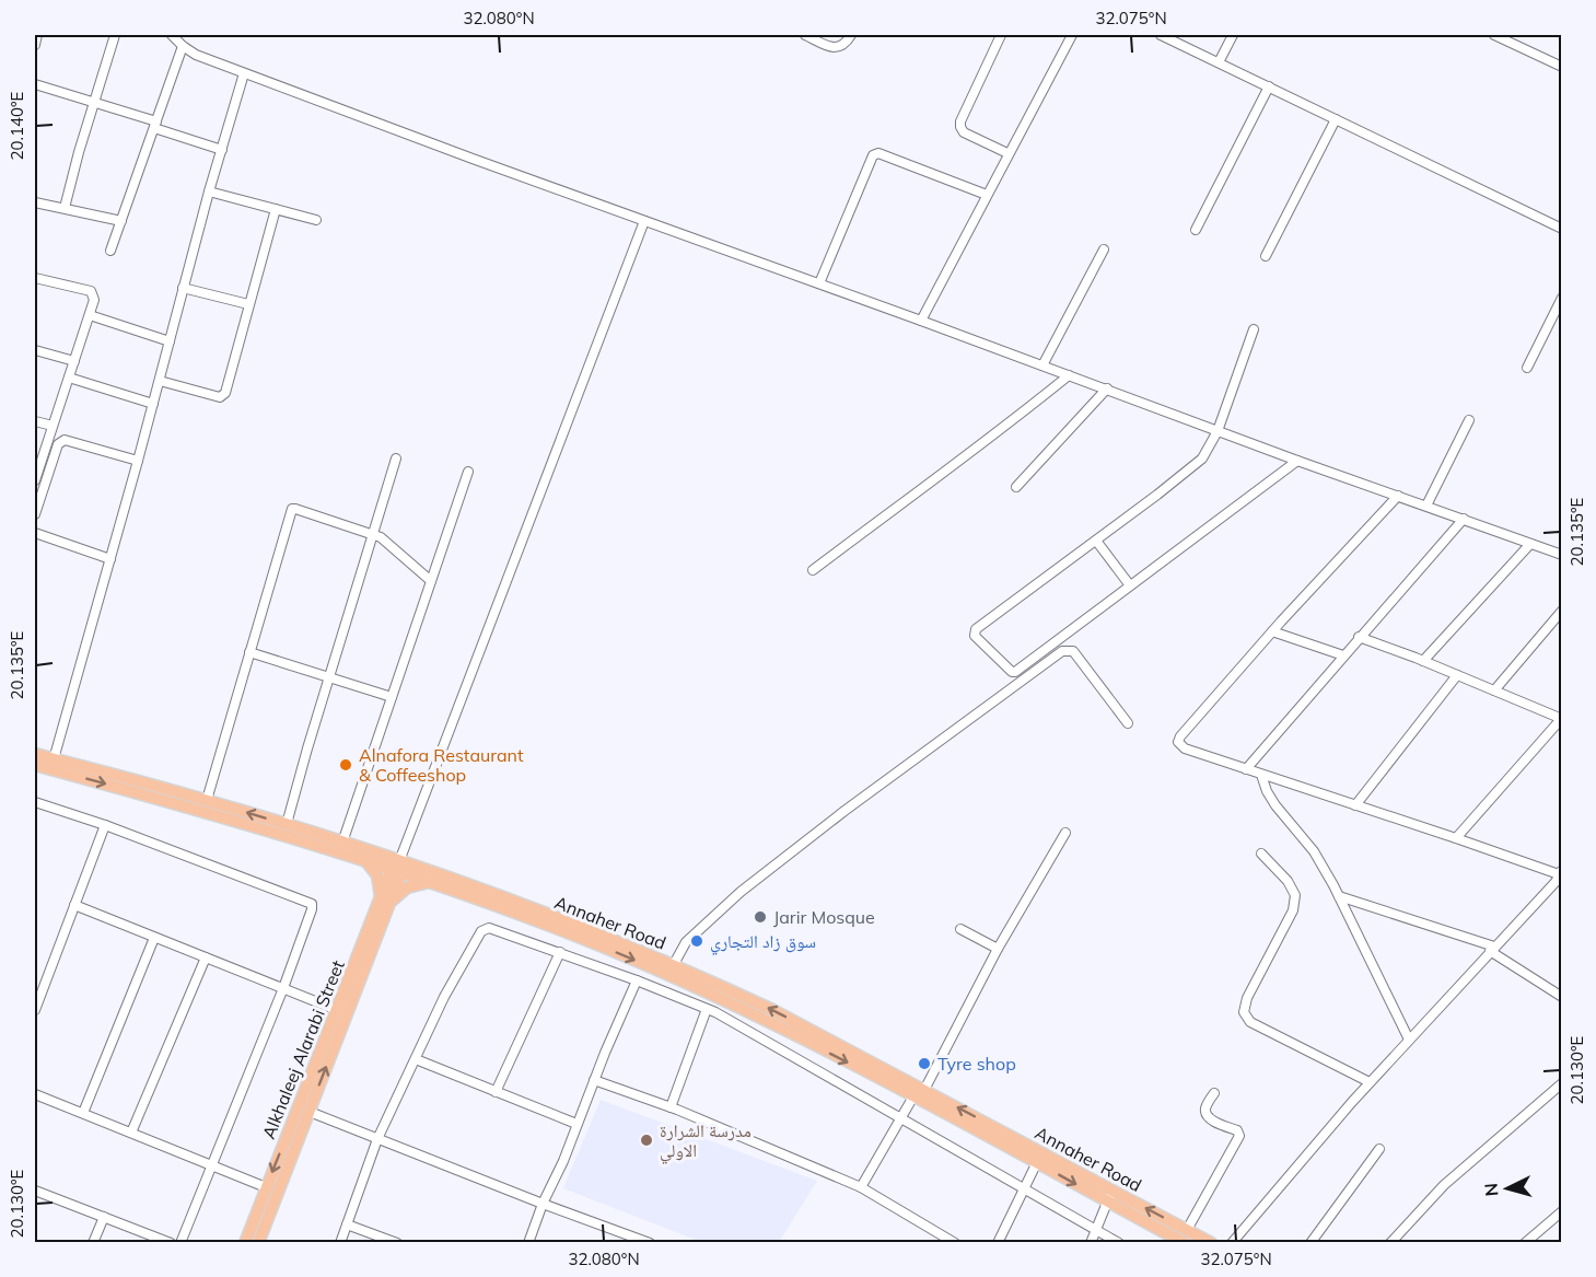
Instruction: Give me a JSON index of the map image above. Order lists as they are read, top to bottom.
{
  "streets": {
    "main road": ["Annaher Road", "Alkhaleej Alarabi Street"]
  },
  "crossings": [
    ["Annaher Road", "Alkhaleej Alarabi Street"]
  ],
  "places": [
    "Alnafora Restaurant & Coffeeshop",
    "Jarir Mosque",
    "سوق زاد التجاري",
    "Tyre shop",
    "مدرسة الشرارة الاولي"
  ],
  "north": "left",
  "coordinates": [
    "32.080°N",
    "32.075°N",
    "20.140°E",
    "20.135°E",
    "20.130°E"
  ]
}
